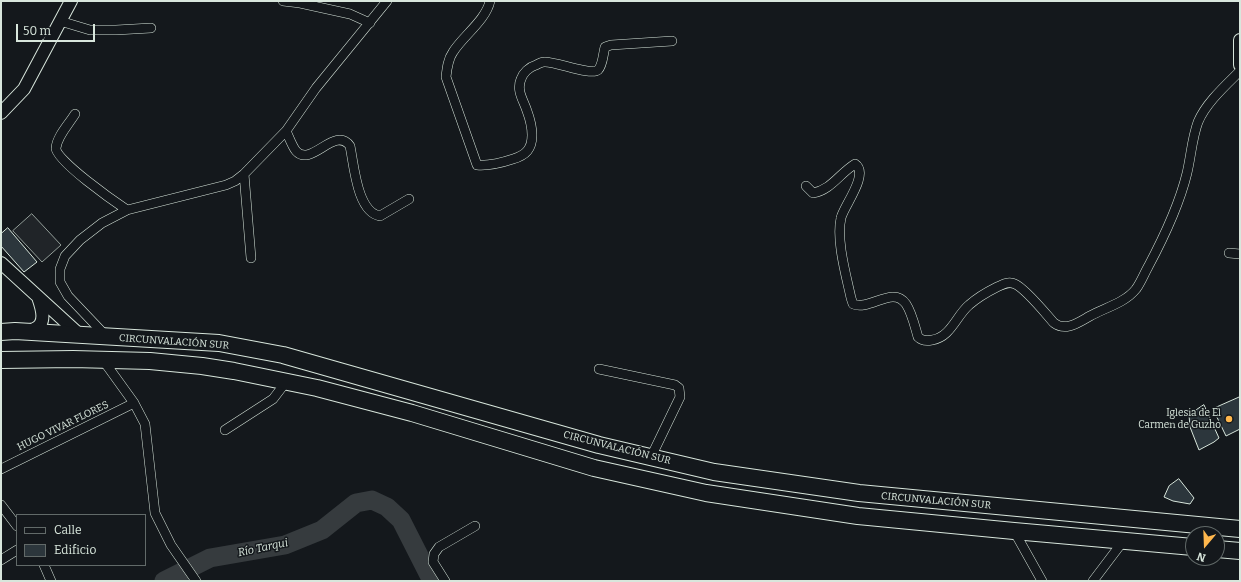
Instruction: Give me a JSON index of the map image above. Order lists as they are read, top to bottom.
{
  "streets": {
    "highway": ["CIRCUNVALACIÓN SUR"],
    "street": ["HUGO VIVAR FLORES"]
  },
  "water": ["Río Tarqui"],
  "places": ["Iglesia de El Carmen de Guzho"],
  "legend": ["Calle", "Edificio"],
  "scale_bar": "50 m",
  "north": "bottom"
}
